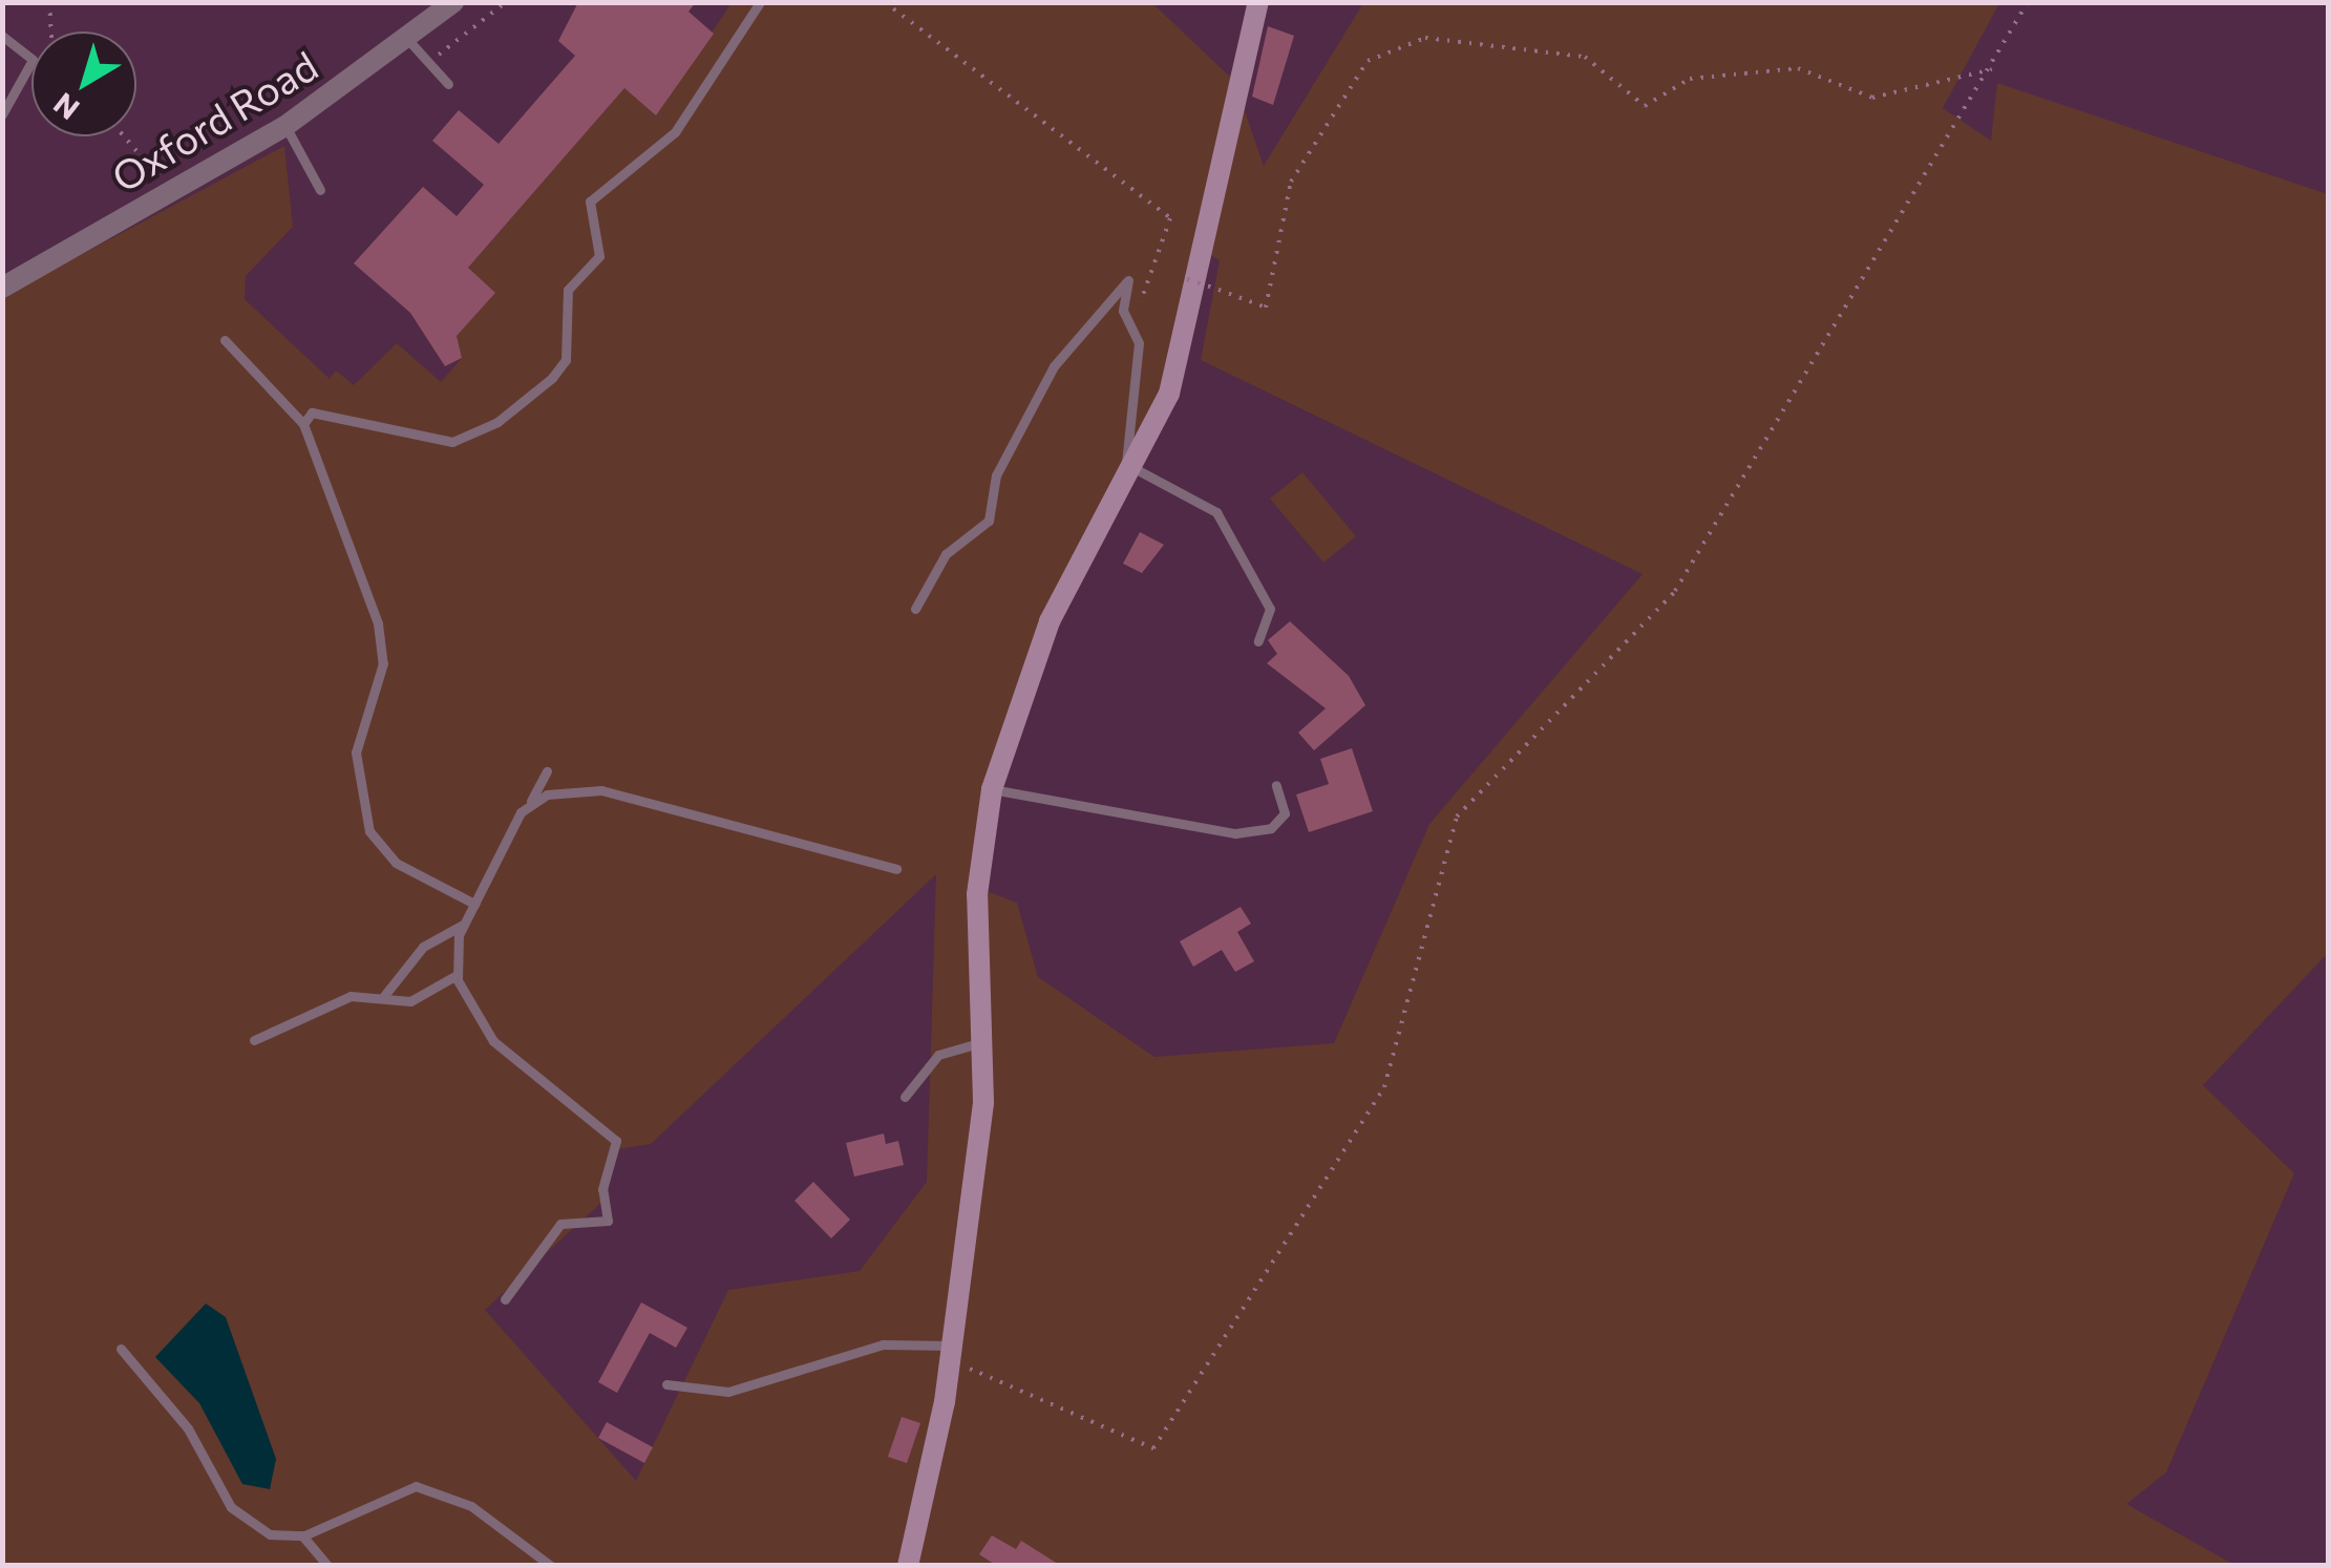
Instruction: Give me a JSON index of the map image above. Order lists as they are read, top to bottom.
{
  "streets": {
    "street": ["Oxford Road"]
  },
  "north": "bottom left"
}
